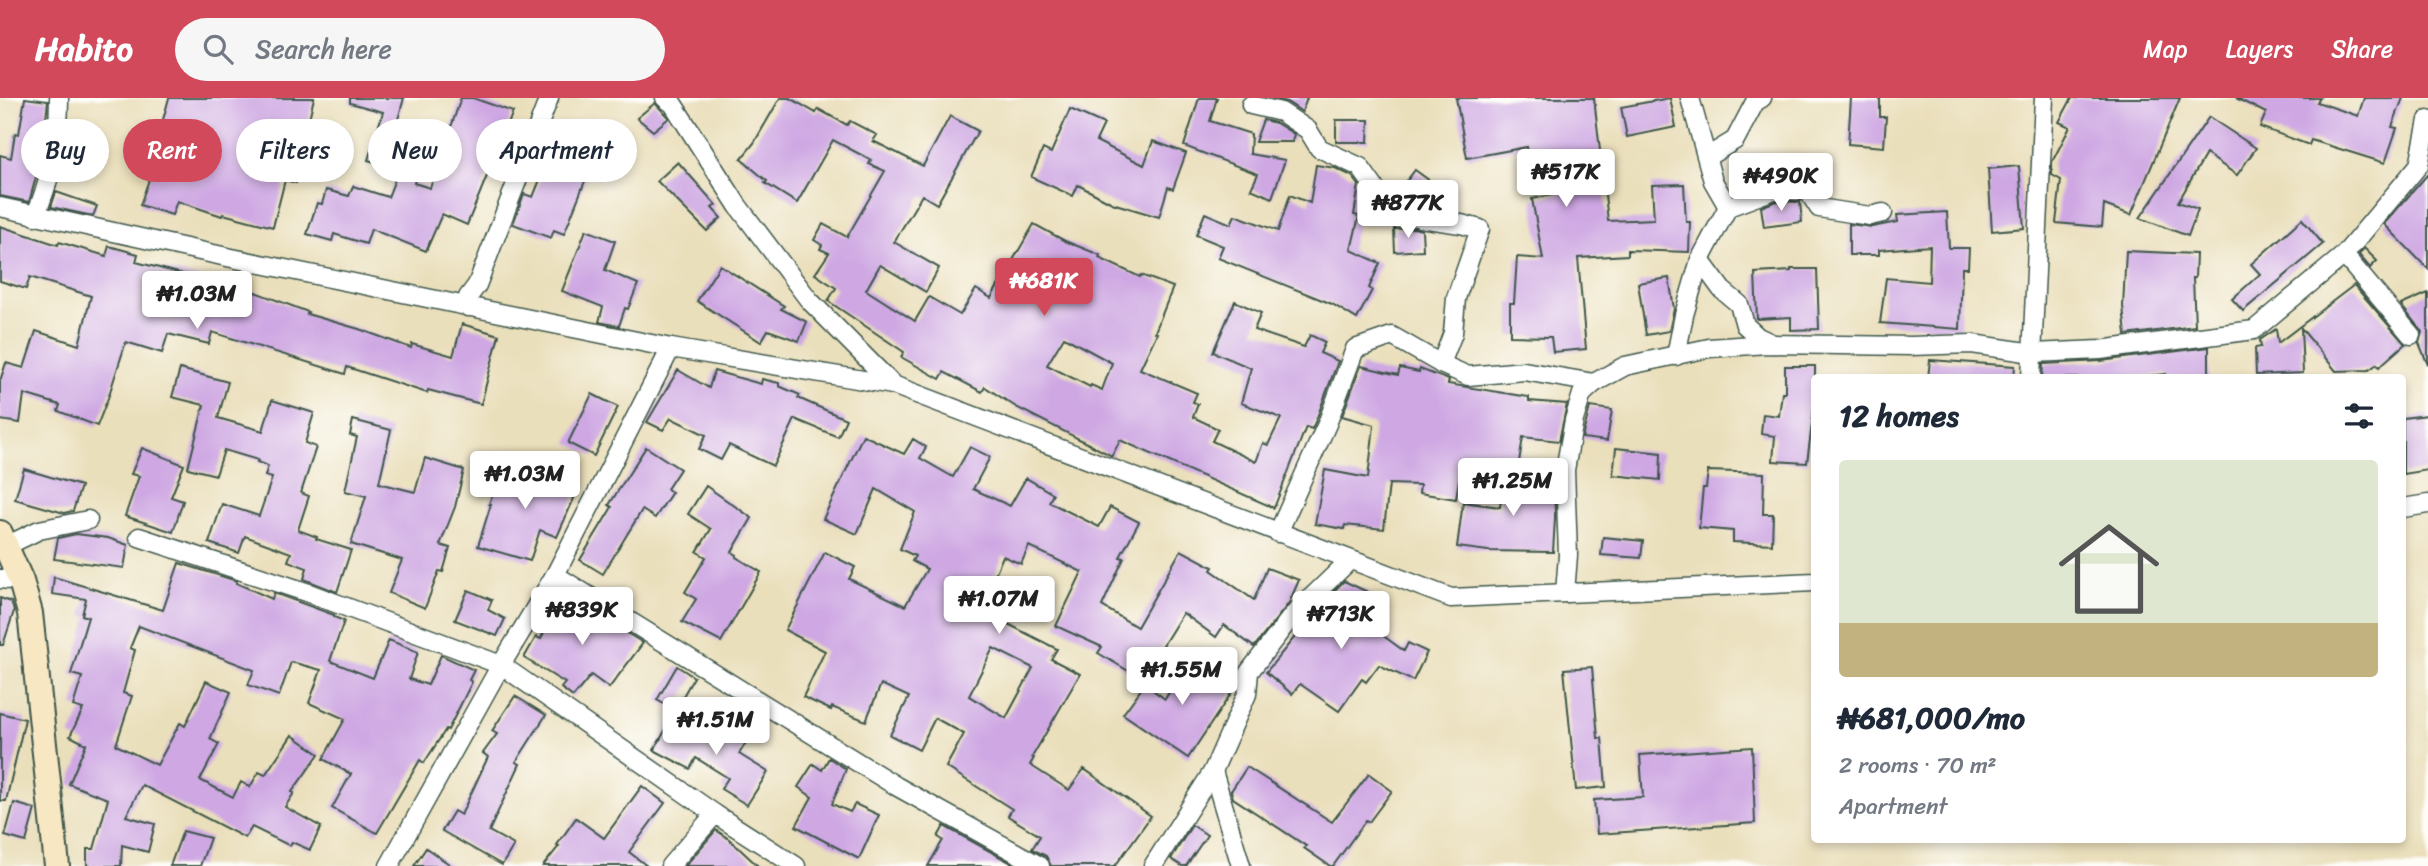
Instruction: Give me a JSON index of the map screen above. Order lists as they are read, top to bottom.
{
  "page": {
    "header": "Habito",
    "search": "Search here",
    "nav": ["Map", "Layers", "Share"],
    "chip": [
      "Buy",
      "Rent",
      "Filters",
      "New",
      "Apartment"
    ],
    "price": [
      "₦517K",
      "₦490K",
      "₦877K",
      "₦681K",
      "₦1.03M",
      "₦1.03M",
      "₦1.25M",
      "₦1.07M",
      "₦839K",
      "₦713K",
      "₦1.55M",
      "₦1.51M"
    ],
    "heading": "12 homes",
    "list": [
      {
        "name": "₦681,000/mo",
        "note": "2 rooms · 70 m² · Apartment"
      }
    ]
  }
}
